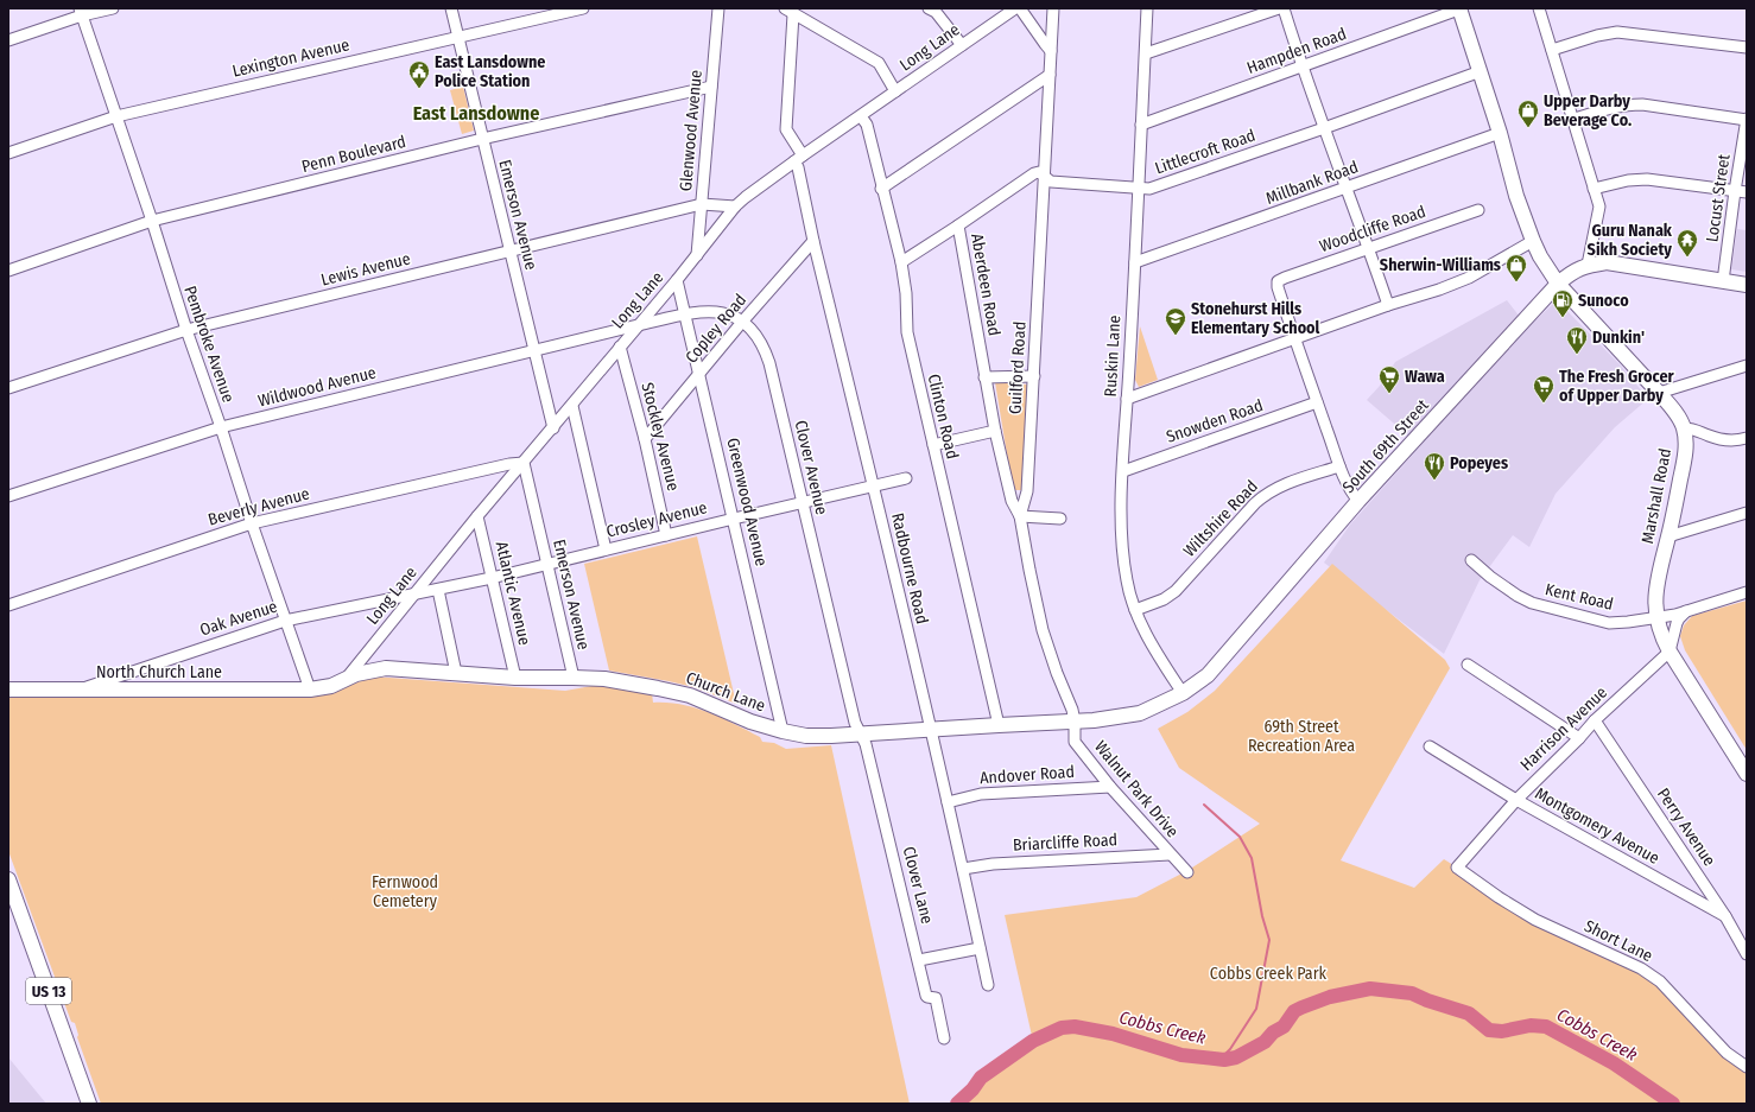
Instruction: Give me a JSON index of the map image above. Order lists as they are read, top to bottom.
{
  "streets": {
    "main road": [
      "South 69th Street",
      "Marshall Road",
      "North Church Lane",
      "Church Lane",
      "US 13"
    ],
    "street": [
      "Long Lane",
      "Hampden Road",
      "Lexington Avenue",
      "Glenwood Avenue",
      "Littlecroft Road",
      "Penn Boulevard",
      "Millbank Road",
      "Locust Street",
      "Emerson Avenue",
      "Woodcliffe Road",
      "Lewis Avenue",
      "Aberdeen Road",
      "Copley Road",
      "Pembroke Avenue",
      "Ruskin Lane",
      "Guilford Road",
      "Wildwood Avenue",
      "Clinton Road",
      "Snowden Road",
      "Stockley Avenue",
      "Clover Avenue",
      "Greenwood Avenue",
      "Beverly Avenue",
      "Wiltshire Road",
      "Crosley Avenue",
      "Radbourne Road",
      "Atlantic Avenue",
      "Kent Road",
      "Oak Avenue",
      "Harrison Avenue",
      "Andover Road",
      "Walnut Park Drive",
      "Montgomery Avenue",
      "Perry Avenue",
      "Briarcliffe Road",
      "Clover Lane",
      "Short Lane"
    ]
  },
  "crossings": [
    ["Long Lane", "Glenwood Avenue"],
    ["Long Lane", "Emerson Avenue"],
    ["Long Lane", "Lewis Avenue"],
    ["Long Lane", "Wildwood Avenue"],
    ["Long Lane", "Clinton Road"],
    ["Long Lane", "Stockley Avenue"],
    ["Long Lane", "Greenwood Avenue"],
    ["Long Lane", "Beverly Avenue"],
    ["Long Lane", "Crosley Avenue"],
    ["Long Lane", "Radbourne Road"],
    ["Long Lane", "Atlantic Avenue"],
    ["Long Lane", "Oak Avenue"],
    ["Long Lane", "Church Lane"],
    ["Hampden Road", "Ruskin Lane"],
    ["Hampden Road", "Marshall Road"],
    ["Lexington Avenue", "Emerson Avenue"],
    ["Lexington Avenue", "Pembroke Avenue"],
    ["Glenwood Avenue", "Penn Boulevard"],
    ["Glenwood Avenue", "Lewis Avenue"],
    ["Littlecroft Road", "Ruskin Lane"],
    ["Littlecroft Road", "Guilford Road"],
    ["Littlecroft Road", "Marshall Road"],
    ["Penn Boulevard", "Emerson Avenue"],
    ["Penn Boulevard", "Pembroke Avenue"],
    ["Millbank Road", "Ruskin Lane"],
    ["Millbank Road", "Marshall Road"],
    ["Locust Street", "South 69th Street"],
    ["Emerson Avenue", "Lewis Avenue"],
    ["Emerson Avenue", "Wildwood Avenue"],
    ["Emerson Avenue", "Beverly Avenue"],
    ["Emerson Avenue", "Crosley Avenue"],
    ["Emerson Avenue", "Church Lane"],
    ["Lewis Avenue", "Pembroke Avenue"],
    ["Aberdeen Road", "Guilford Road"],
    ["Copley Road", "Stockley Avenue"],
    ["Copley Road", "Clover Avenue"],
    ["Copley Road", "Greenwood Avenue"],
    ["Copley Road", "Radbourne Road"],
    ["Pembroke Avenue", "Wildwood Avenue"],
    ["Pembroke Avenue", "Beverly Avenue"],
    ["Pembroke Avenue", "Oak Avenue"],
    ["Pembroke Avenue", "North Church Lane"],
    ["Pembroke Avenue", "Church Lane"],
    ["Ruskin Lane", "Snowden Road"],
    ["Ruskin Lane", "South 69th Street"],
    ["Ruskin Lane", "Wiltshire Road"],
    ["Guilford Road", "South 69th Street"],
    ["Guilford Road", "Church Lane"],
    ["Guilford Road", "Walnut Park Drive"],
    ["Clinton Road", "Church Lane"],
    ["Stockley Avenue", "Crosley Avenue"],
    ["South 69th Street", "Marshall Road"],
    ["South 69th Street", "Church Lane"],
    ["South 69th Street", "Walnut Park Drive"],
    ["Clover Avenue", "Crosley Avenue"],
    ["Clover Avenue", "Church Lane"],
    ["Clover Avenue", "Clover Lane"],
    ["Marshall Road", "Kent Road"],
    ["Marshall Road", "Harrison Avenue"],
    ["Greenwood Avenue", "Crosley Avenue"],
    ["Greenwood Avenue", "Church Lane"],
    ["Crosley Avenue", "Radbourne Road"],
    ["Crosley Avenue", "Atlantic Avenue"],
    ["Crosley Avenue", "Oak Avenue"],
    ["Radbourne Road", "Church Lane"],
    ["Radbourne Road", "Andover Road"],
    ["Radbourne Road", "Briarcliffe Road"],
    ["Atlantic Avenue", "Church Lane"],
    ["Oak Avenue", "North Church Lane"],
    ["North Church Lane", "Church Lane"],
    ["Church Lane", "Walnut Park Drive"],
    ["Church Lane", "Clover Lane"],
    ["Harrison Avenue", "Montgomery Avenue"],
    ["Harrison Avenue", "Perry Avenue"],
    ["Harrison Avenue", "Short Lane"],
    ["Andover Road", "Walnut Park Drive"],
    ["Walnut Park Drive", "Briarcliffe Road"],
    ["Montgomery Avenue", "Perry Avenue"]
  ],
  "districts": ["East Lansdowne"],
  "water": ["Cobbs Creek"],
  "parks": ["69th Street Recreation Area", "Fernwood Cemetery", "Cobbs Creek Park"],
  "places": {
    "public building": ["East Lansdowne Police Station"],
    "shop": ["Upper Darby Beverage Co.", "Sherwin-Williams"],
    "temple": ["Guru Nanak Sikh Society"],
    "fuel station": ["Sunoco"],
    "school or university": ["Stonehurst Hills Elementary School"],
    "restaurant": ["Dunkin'", "Popeyes"],
    "supermarket": ["Wawa", "The Fresh Grocer of Upper Darby"]
  }
}
